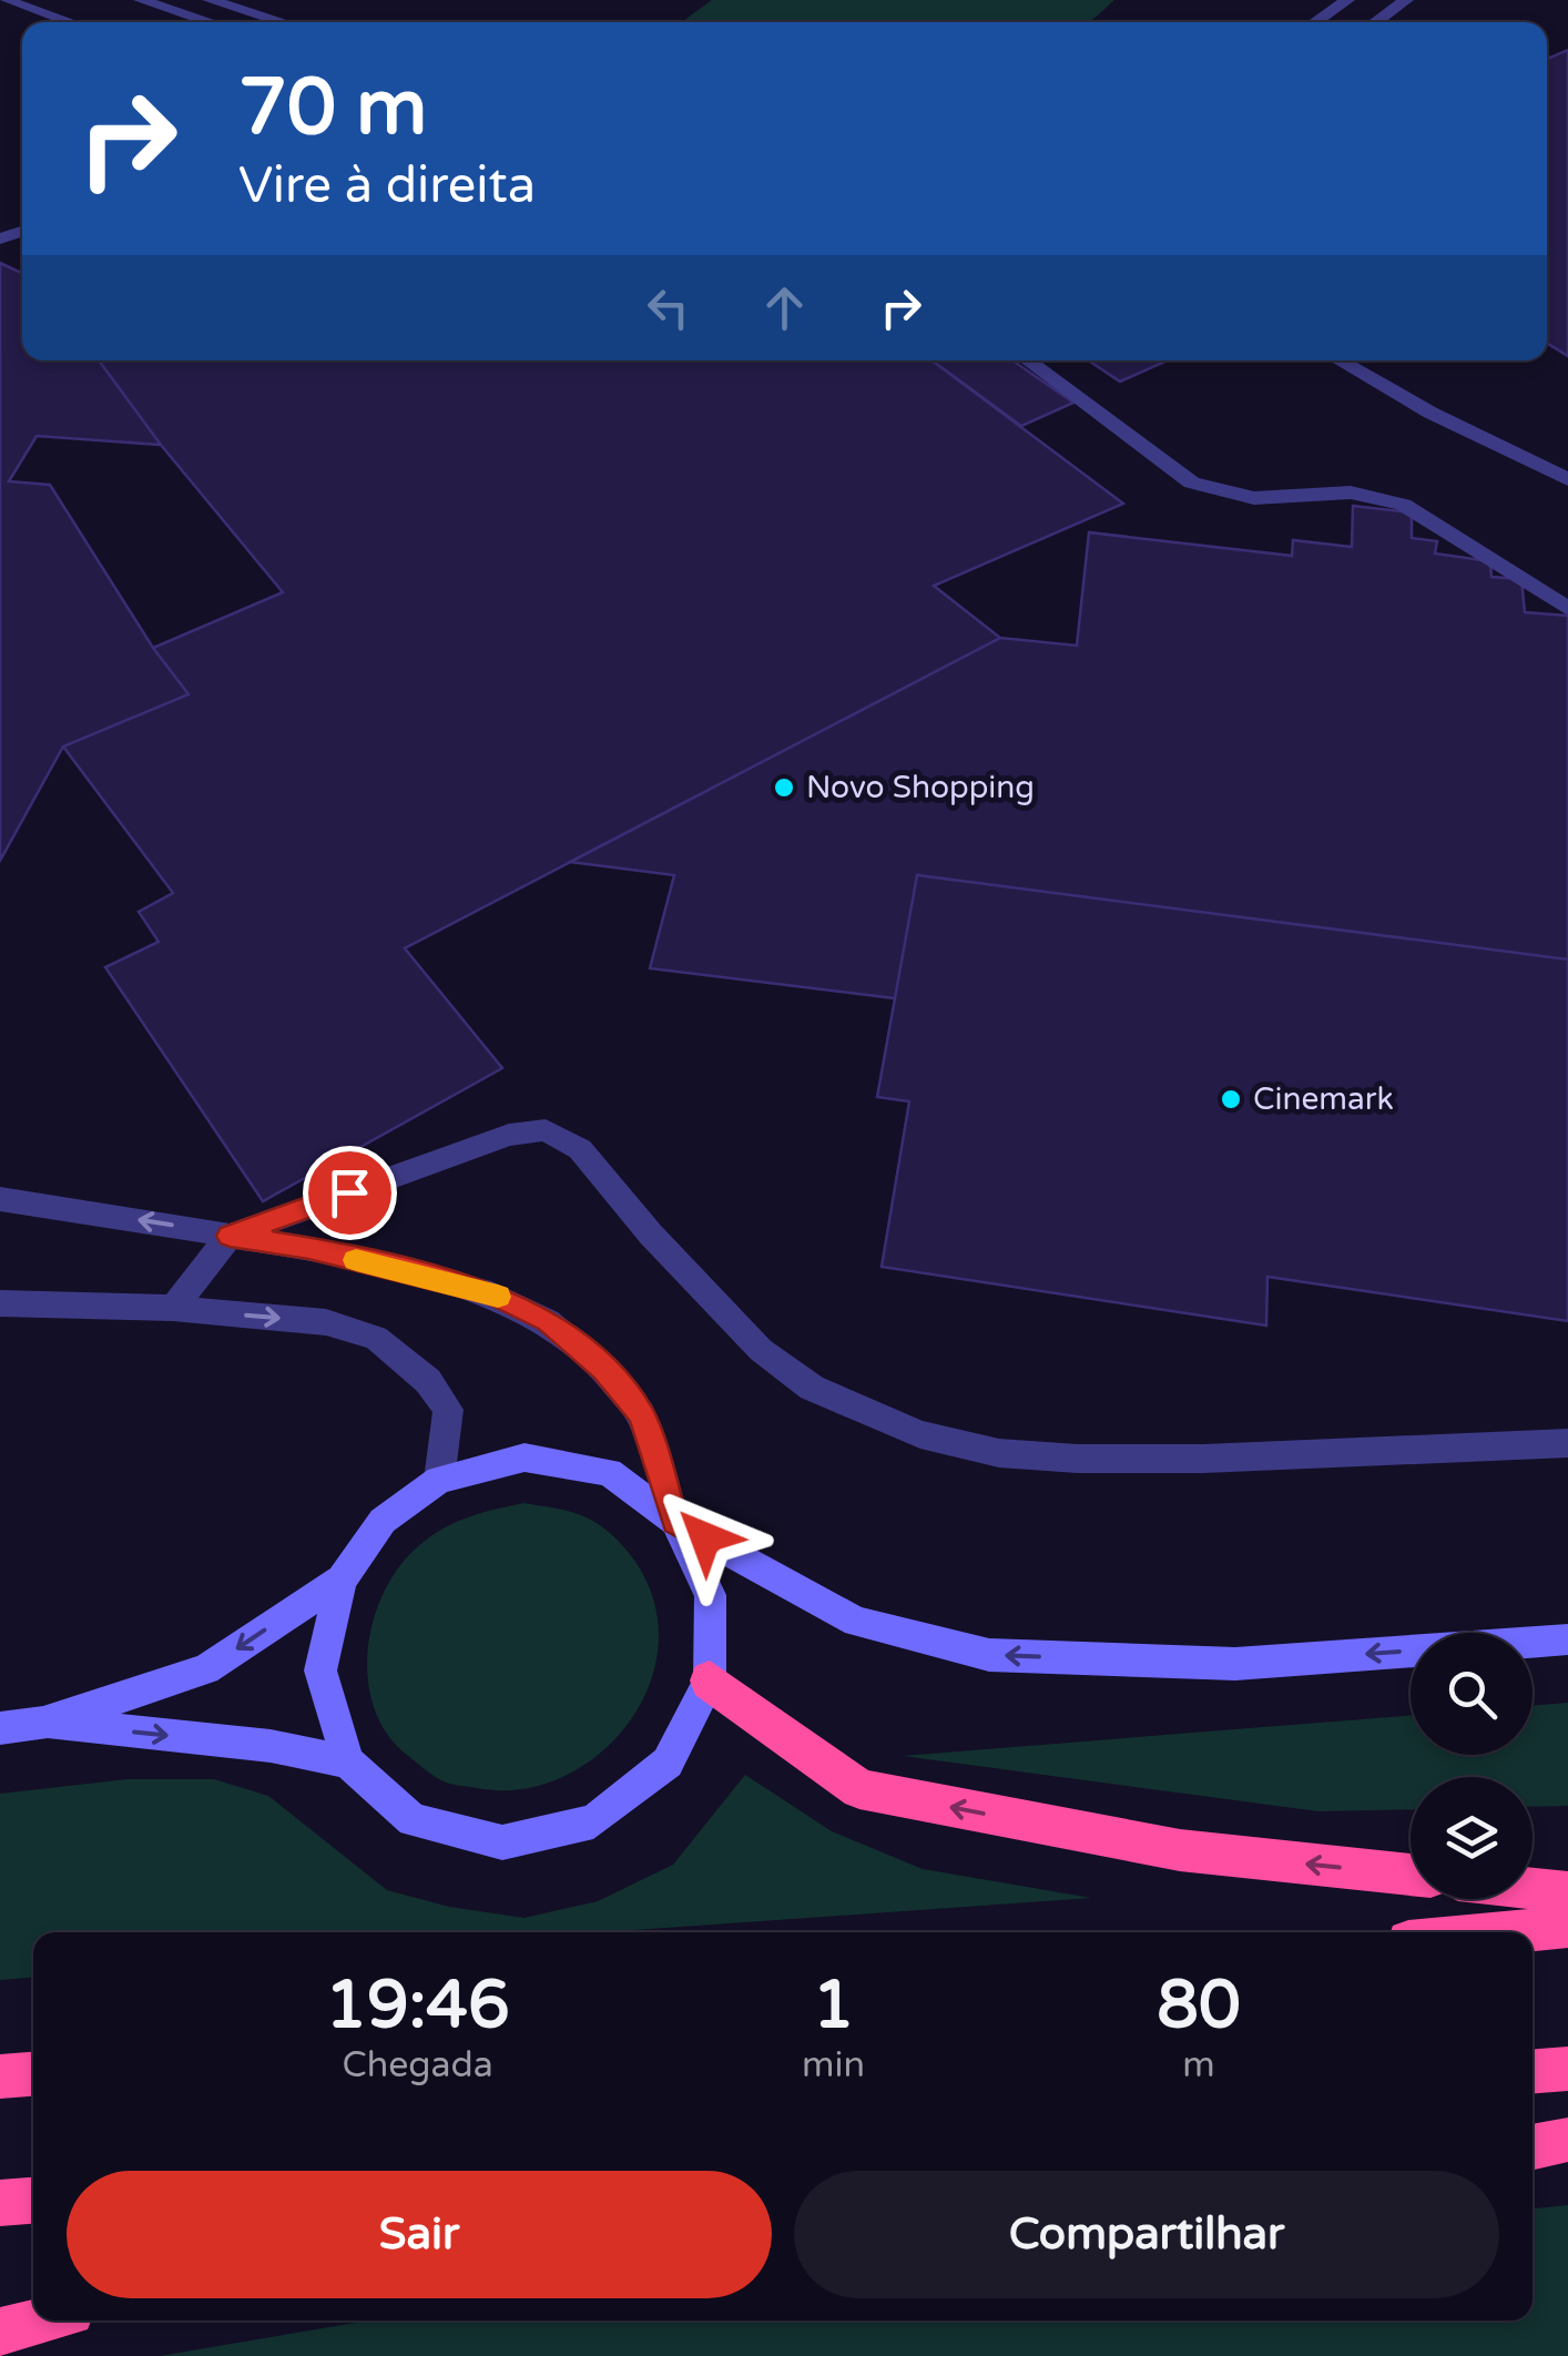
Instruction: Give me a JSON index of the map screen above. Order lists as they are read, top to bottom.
{
  "places": ["Novo Shopping", "Cinemark"],
  "page": {
    "turn": ["70 m", "Vire à direita"],
    "eta": [
      "19:46",
      "Chegada",
      "1",
      "min",
      "80",
      "m"
    ],
    "buttons": ["Sair", "Compartilhar"]
  }
}
